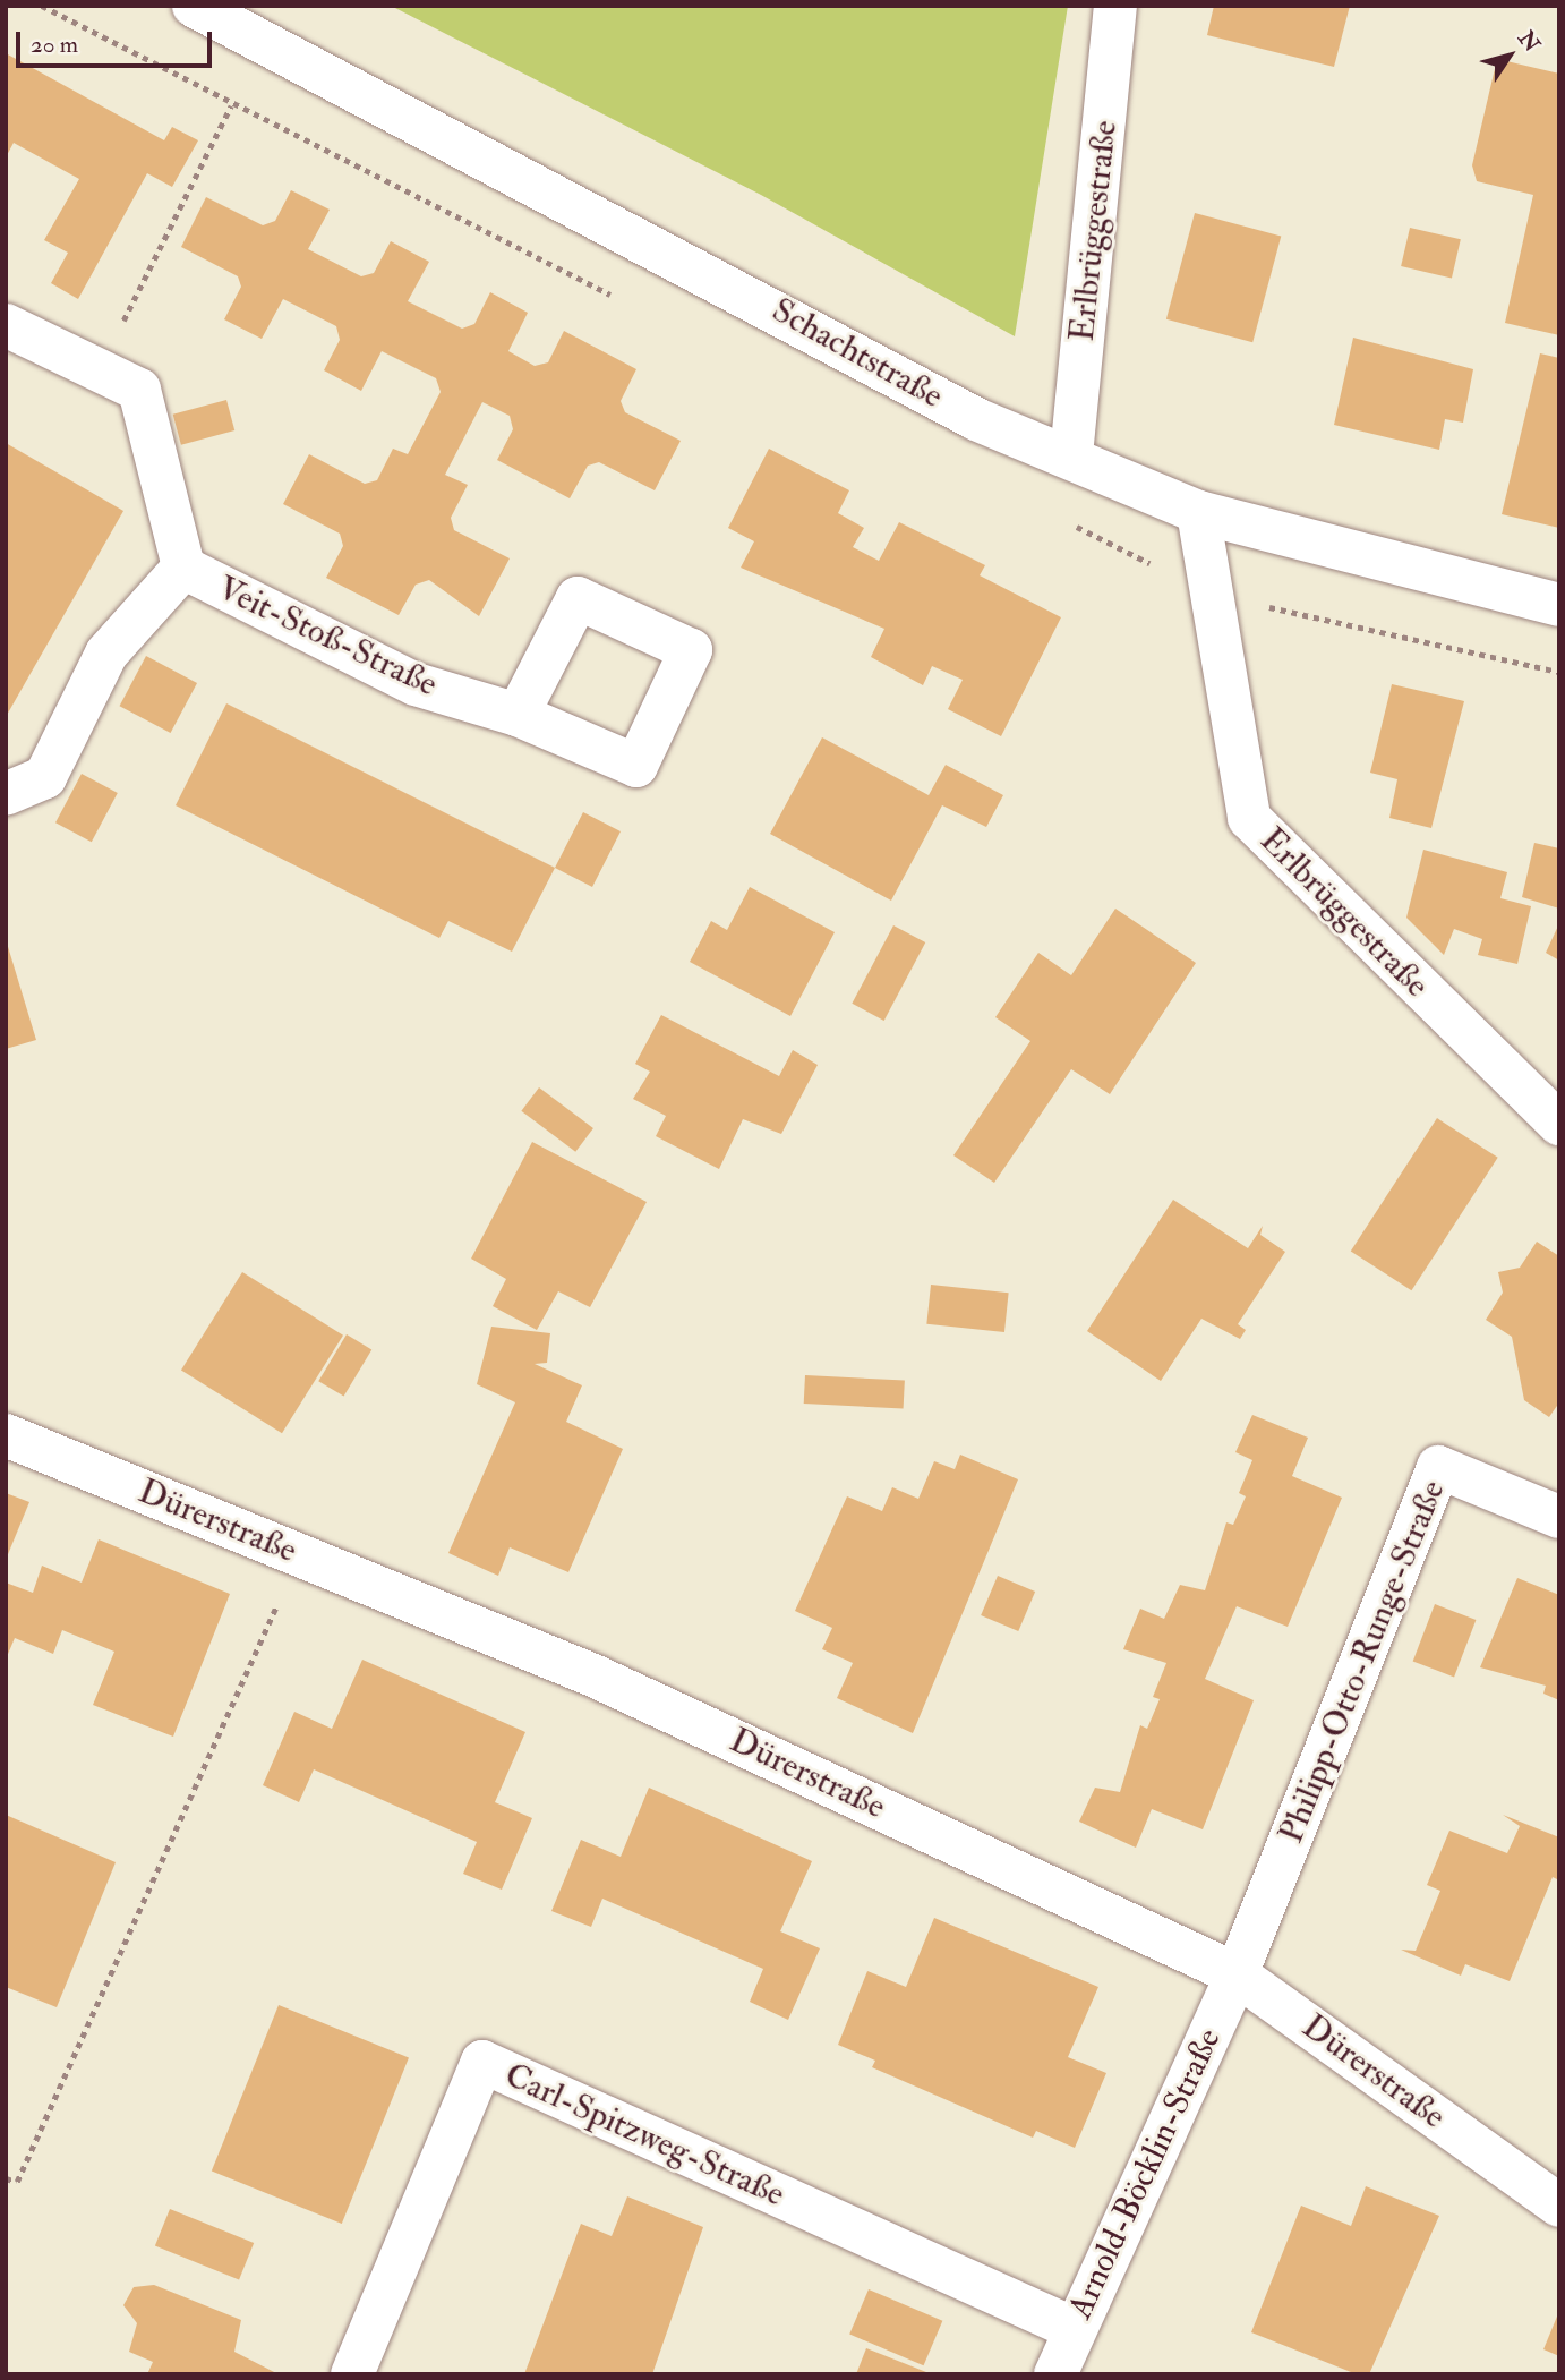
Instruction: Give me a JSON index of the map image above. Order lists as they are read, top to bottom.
{
  "streets": {
    "street": [
      "Erlbrüggestraße",
      "Schachtstraße",
      "Veit-Stoß-Straße",
      "Dürerstraße",
      "Philipp-Otto-Runge-Straße",
      "Carl-Spitzweg-Straße",
      "Arnold-Böcklin-Straße"
    ]
  },
  "crossings": [
    ["Erlbrüggestraße", "Schachtstraße"],
    ["Dürerstraße", "Philipp-Otto-Runge-Straße"],
    ["Dürerstraße", "Arnold-Böcklin-Straße"],
    ["Philipp-Otto-Runge-Straße", "Arnold-Böcklin-Straße"],
    ["Carl-Spitzweg-Straße", "Arnold-Böcklin-Straße"]
  ],
  "scale_bar": "20 m",
  "north": "top right"
}
